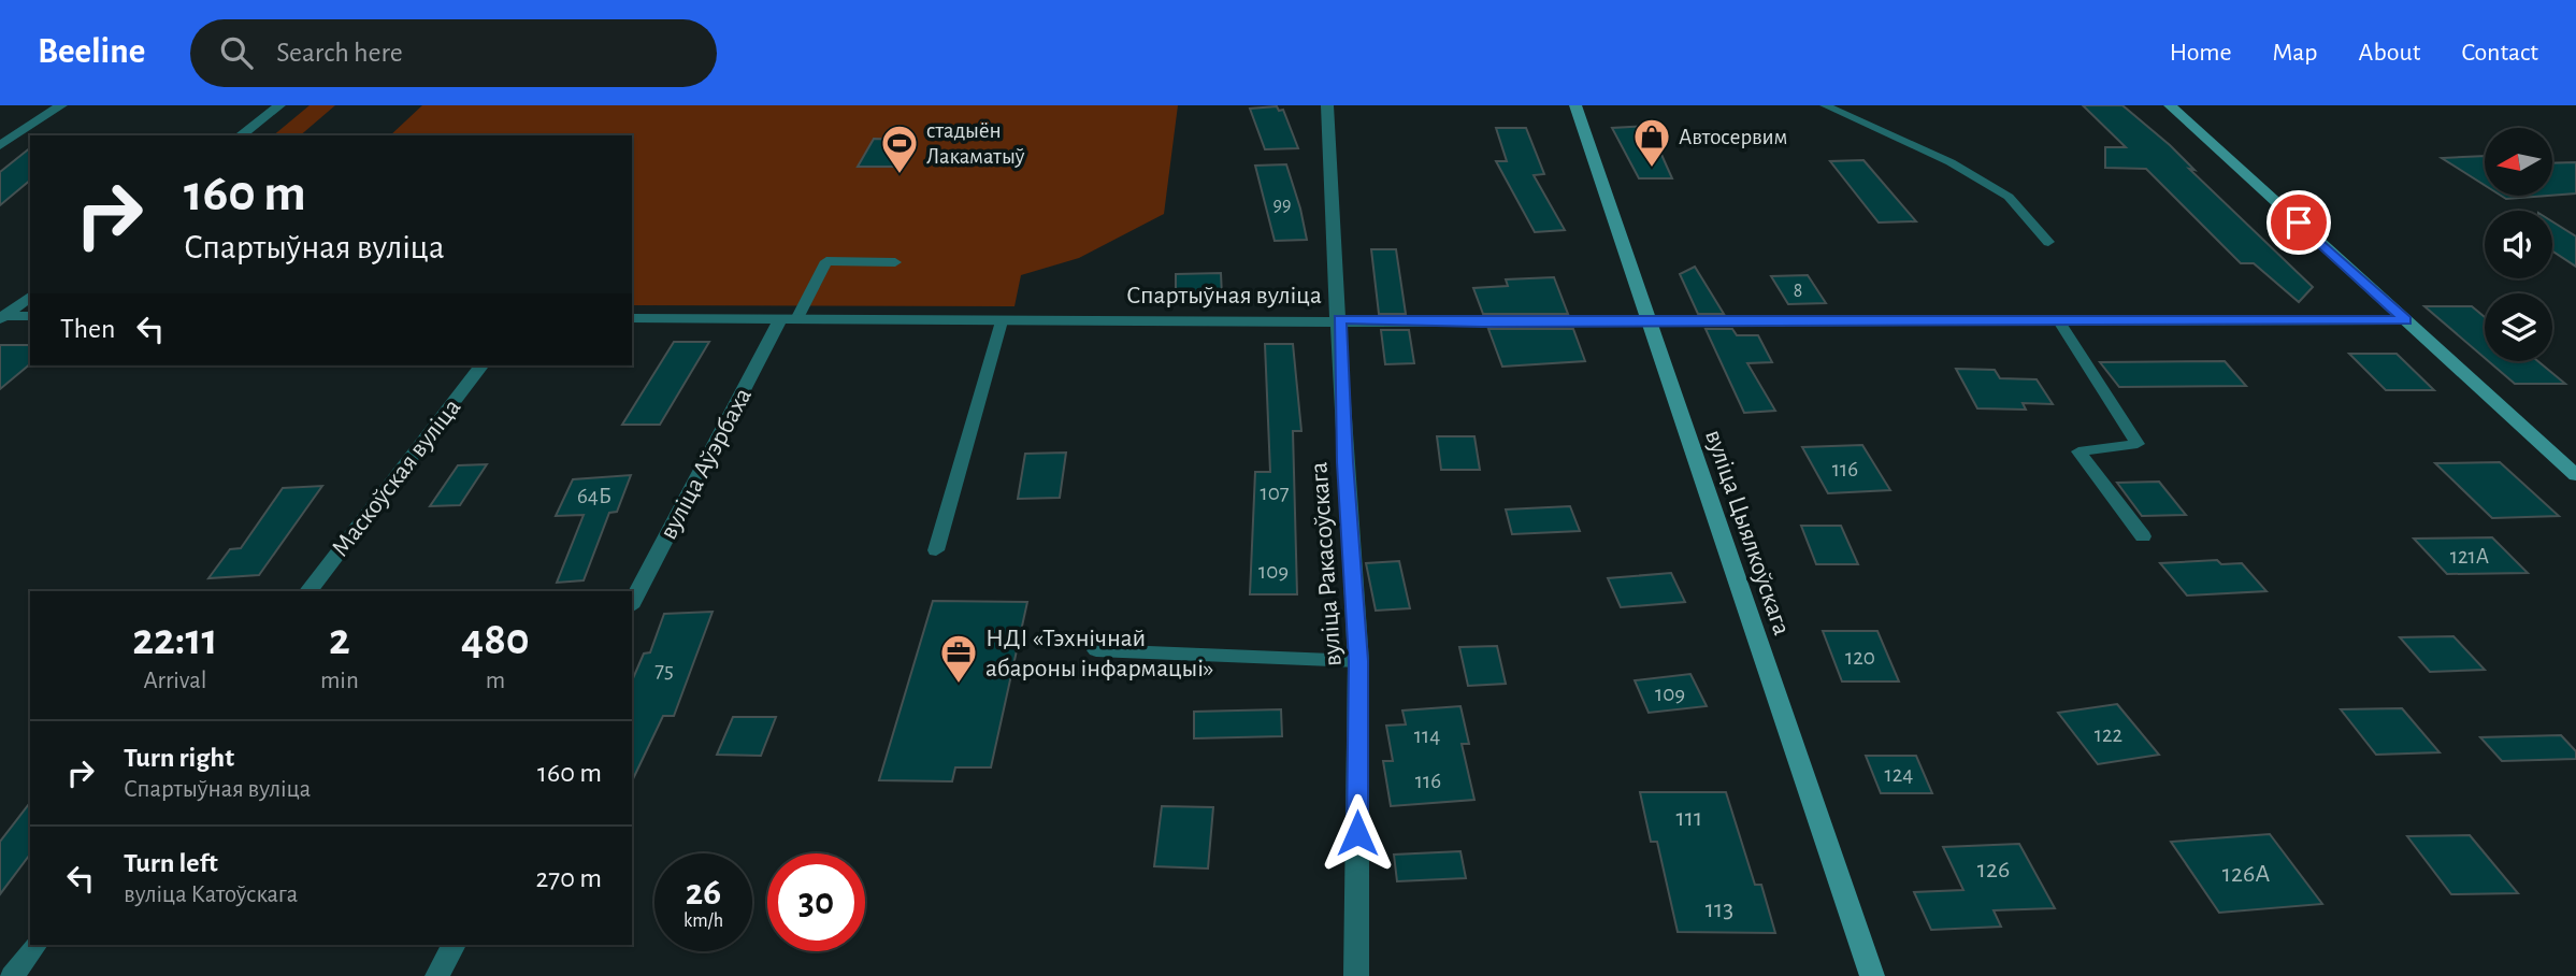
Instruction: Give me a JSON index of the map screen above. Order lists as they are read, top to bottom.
{
  "streets": {
    "street": [
      "Спартыўная вуліца",
      "вуліца Аўэрбаха",
      "Маскоўская вуліца",
      "вуліца Цыялкоўскага",
      "вуліца Ракасоўскага"
    ]
  },
  "crossings": [
    ["Спартыўная вуліца", "вуліца Аўэрбаха"],
    ["Спартыўная вуліца", "вуліца Цыялкоўскага"],
    ["Спартыўная вуліца", "вуліца Ракасоўскага"]
  ],
  "places": {
    "shop": ["Автосервим"],
    "sports": ["стадыён Лакаматыў"],
    "office": ["НДІ «Тэхнічнай абароны інфармацыі»"]
  },
  "house_numbers": [
    "99",
    "8",
    "116",
    "107",
    "64Б",
    "121А",
    "109",
    "120",
    "75",
    "109",
    "122",
    "114",
    "124",
    "116",
    "111",
    "126",
    "126А",
    "113"
  ],
  "north": "left",
  "page": {
    "header": "Beeline",
    "search": "Search here",
    "nav": [
      "Home",
      "Map",
      "About",
      "Contact"
    ],
    "turn": ["160 m", "Спартыўная вуліца"],
    "then": "Then",
    "eta": [
      "22:11",
      "Arrival",
      "2",
      "min",
      "480",
      "m"
    ],
    "list": [
      {
        "name": "Turn right",
        "note": "Спартыўная вуліца",
        "value": "160 m"
      },
      {
        "name": "Turn left",
        "note": "вуліца Катоўскага",
        "value": "270 m"
      }
    ],
    "speed": "26 km/h",
    "limit": "30"
  }
}
